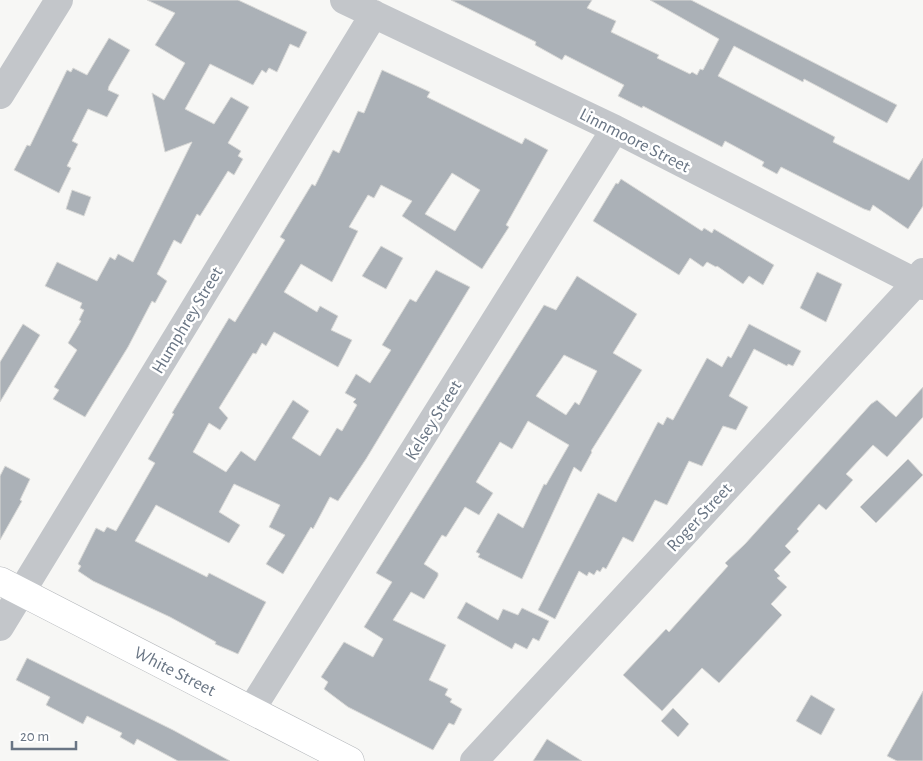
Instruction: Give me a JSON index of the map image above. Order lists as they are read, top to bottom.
{
  "streets": {
    "main road": ["White Street"],
    "street": [
      "Linnmoore Street",
      "Humphrey Street",
      "Kelsey Street",
      "Roger Street"
    ]
  },
  "crossings": [
    ["Linnmoore Street", "Humphrey Street"],
    ["Linnmoore Street", "Kelsey Street"],
    ["Linnmoore Street", "Roger Street"],
    ["Humphrey Street", "White Street"],
    ["Kelsey Street", "White Street"]
  ],
  "scale_bar": "20 m"
}
